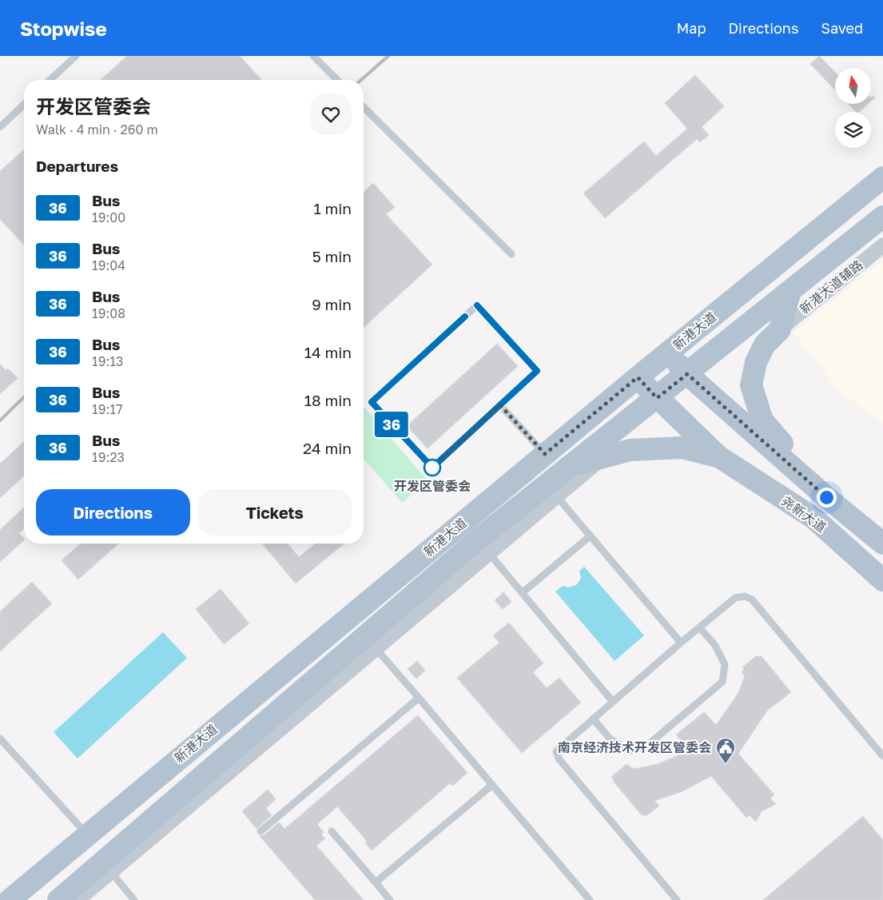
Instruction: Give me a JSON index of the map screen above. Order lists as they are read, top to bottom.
{
  "streets": {
    "main road": ["新港大道", "尧新大道"],
    "street": ["新港大道辅路"]
  },
  "crossings": [
    ["新港大道辅路", "尧新大道"],
    ["新港大道", "尧新大道"]
  ],
  "places": {
    "other": ["开发区管委会"],
    "public building": ["南京经济技术开发区管委会"]
  },
  "lines": ["bus line 36"],
  "north": "top",
  "page": {
    "header": "Stopwise",
    "nav": ["Map", "Directions", "Saved"],
    "on_map": "36",
    "heading": [
      ["开发区管委会", "Walk · 4 min · 260 m"],
      "Departures"
    ],
    "list": [
      {
        "mark": "36",
        "name": "Bus",
        "note": "19:00",
        "value": "1 min"
      },
      {
        "mark": "36",
        "name": "Bus",
        "note": "19:04",
        "value": "5 min"
      },
      {
        "mark": "36",
        "name": "Bus",
        "note": "19:08",
        "value": "9 min"
      },
      {
        "mark": "36",
        "name": "Bus",
        "note": "19:13",
        "value": "14 min"
      },
      {
        "mark": "36",
        "name": "Bus",
        "note": "19:17",
        "value": "18 min"
      },
      {
        "mark": "36",
        "name": "Bus",
        "note": "19:23",
        "value": "24 min"
      }
    ],
    "buttons": ["Directions", "Tickets"]
  }
}
